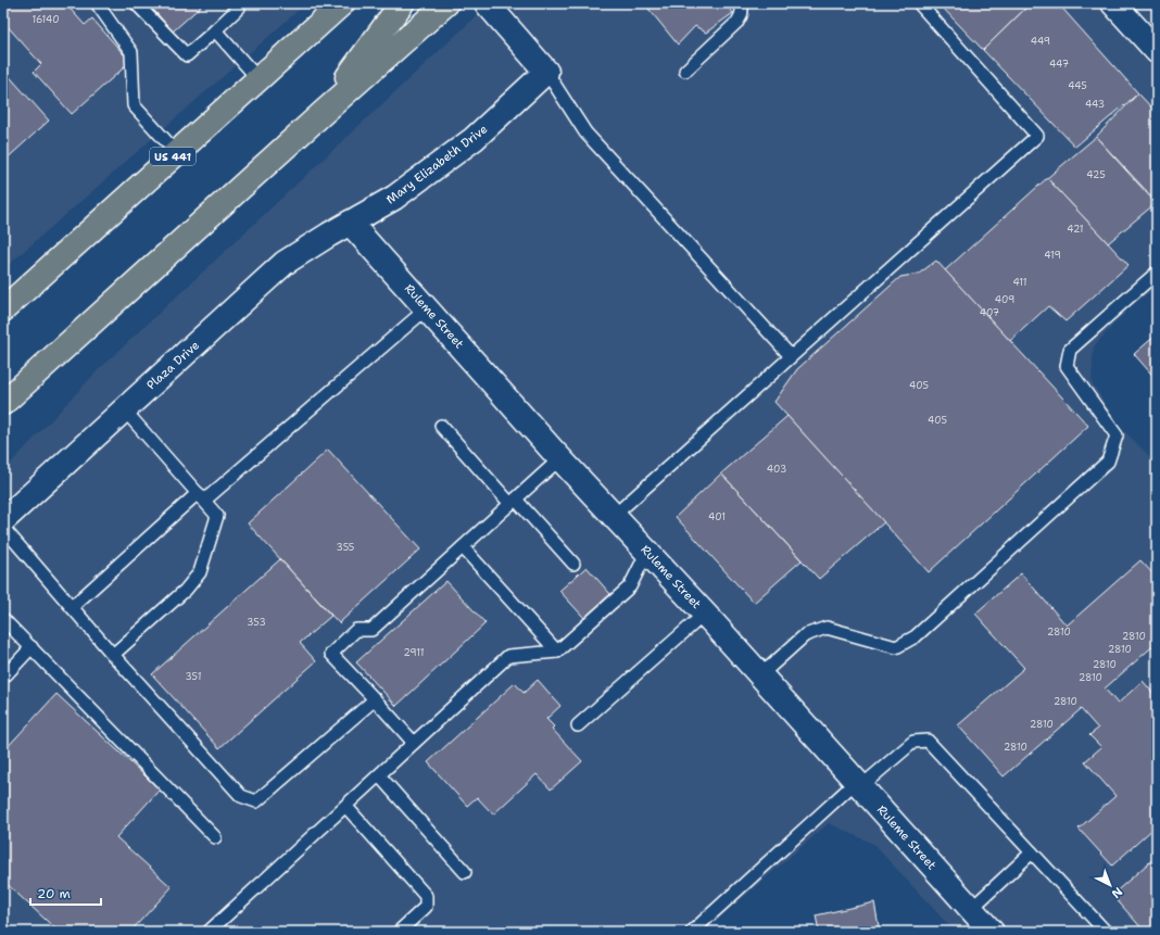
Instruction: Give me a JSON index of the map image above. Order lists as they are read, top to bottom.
{
  "streets": {
    "main road": ["US 441"],
    "street": ["Mary Elizabeth Drive", "Ruleme Street", "Plaza Drive"]
  },
  "crossings": [
    ["Mary Elizabeth Drive", "Ruleme Street"],
    ["Mary Elizabeth Drive", "Plaza Drive"],
    ["Ruleme Street", "Plaza Drive"]
  ],
  "house_numbers": [
    "16140",
    "449",
    "447",
    "445",
    "443",
    "425",
    "421",
    "419",
    "411",
    "409",
    "407",
    "405",
    "405",
    "403",
    "401",
    "355",
    "353",
    "2810",
    "2810",
    "2810",
    "2911",
    "2810",
    "351",
    "2810",
    "2810",
    "2810",
    "2810"
  ],
  "scale_bar": "20 m",
  "north": "bottom right"
}
